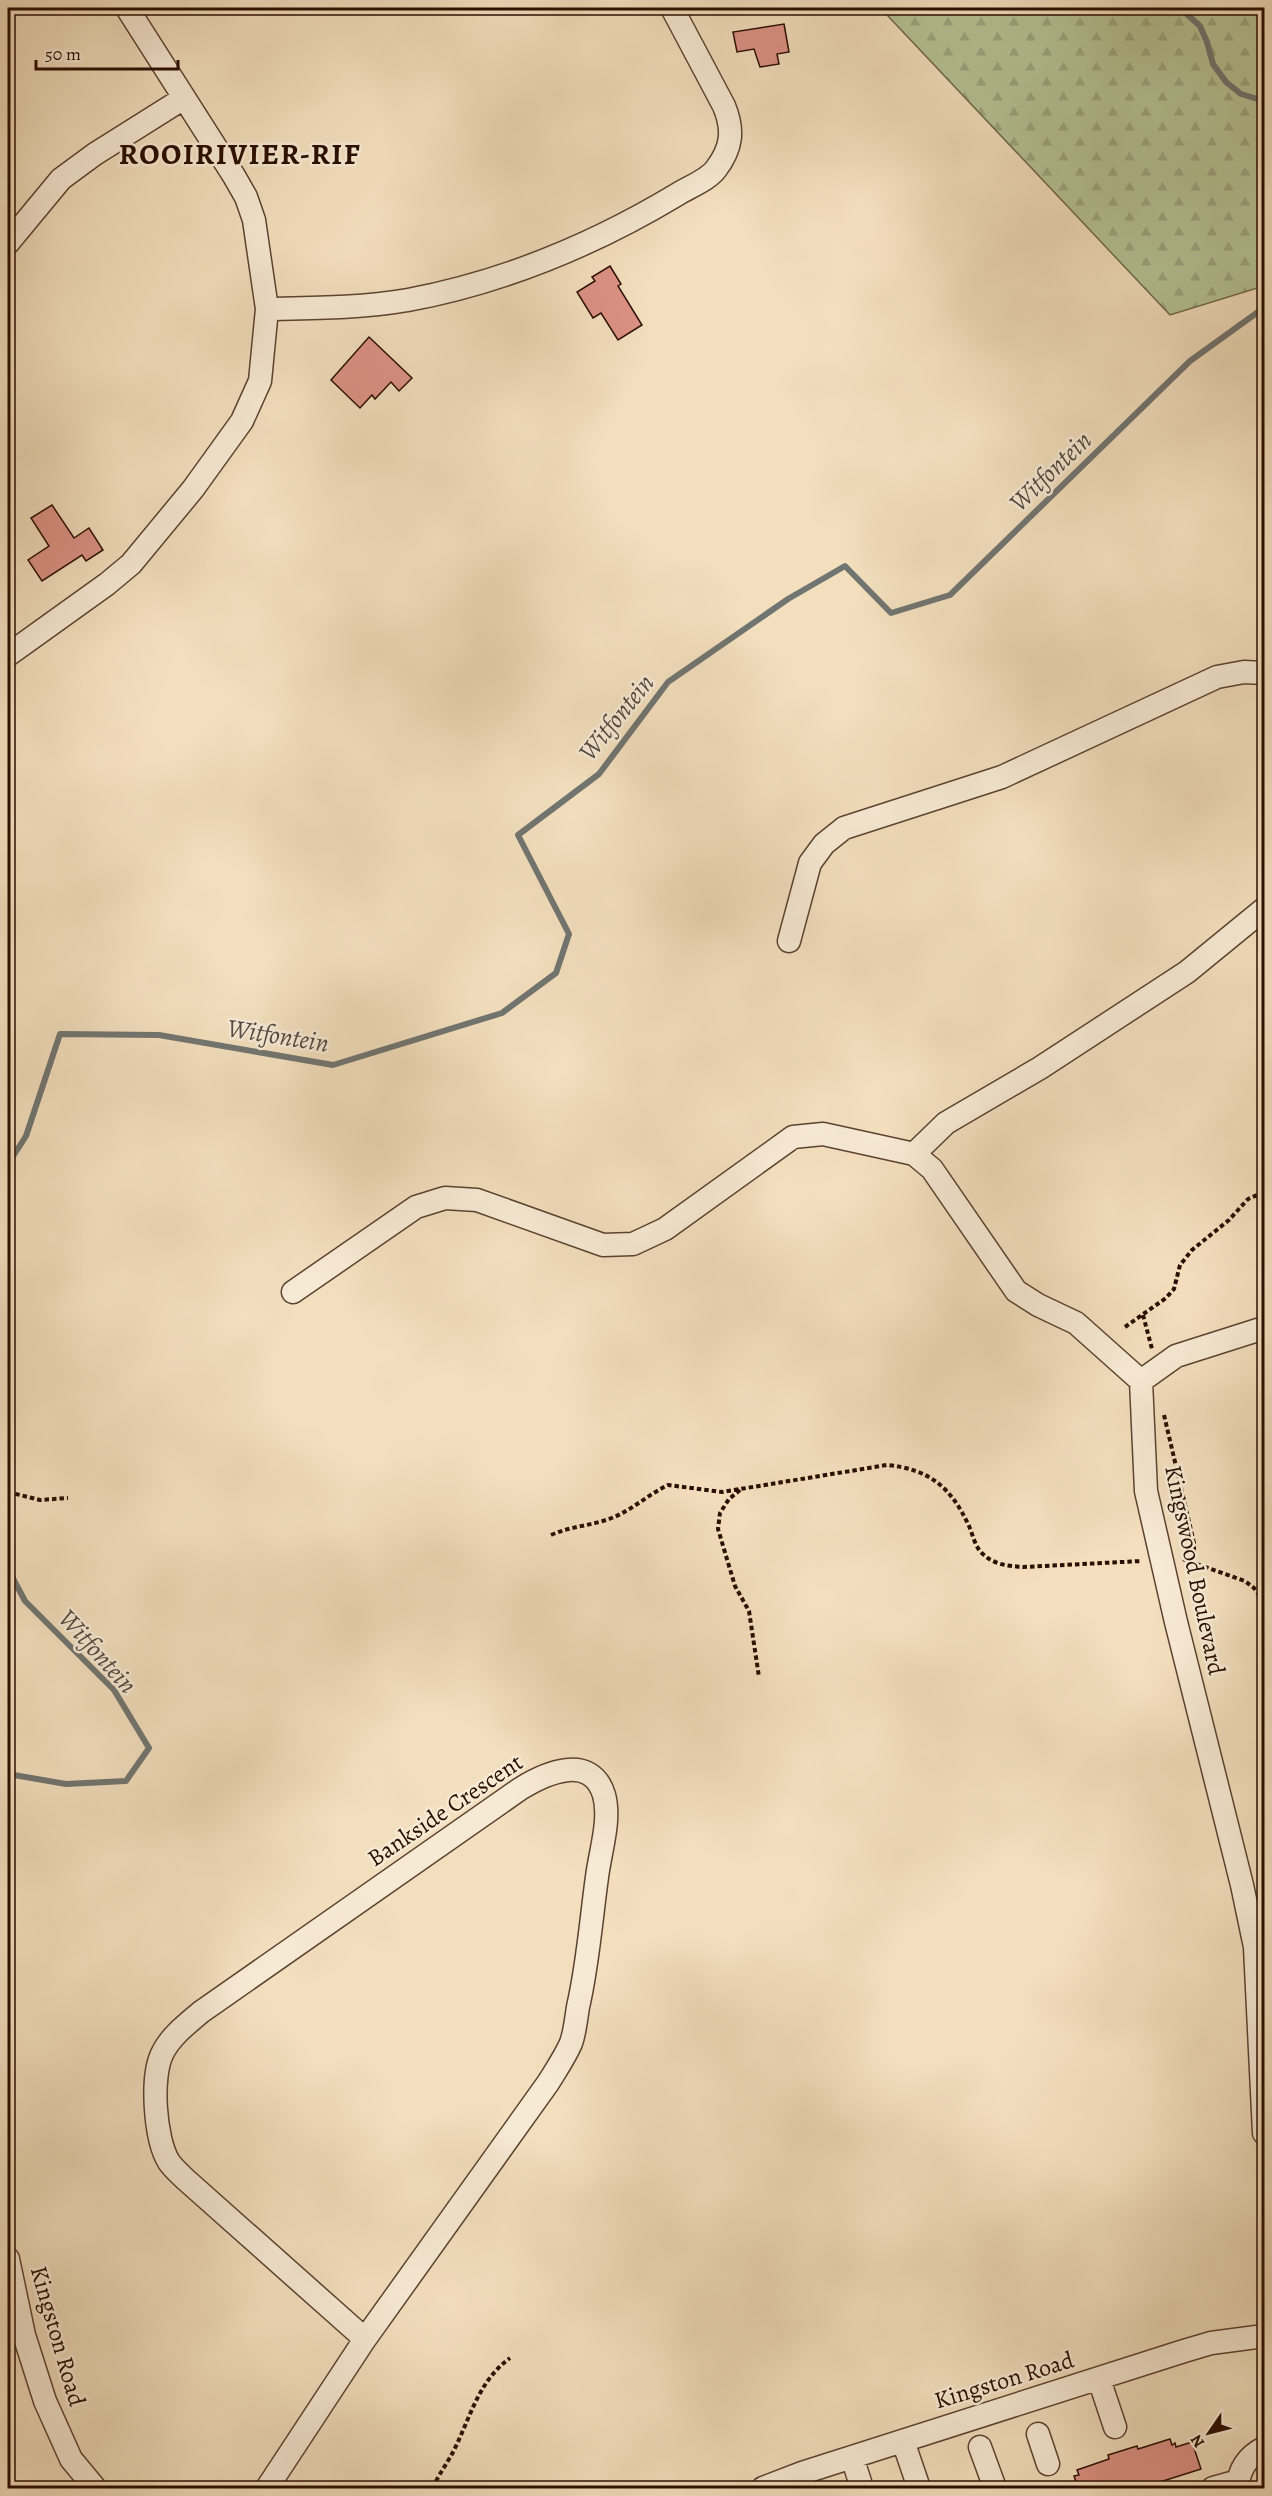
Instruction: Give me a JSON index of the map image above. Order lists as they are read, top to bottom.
{
  "streets": {
    "street": ["Kingswood Boulevard", "Bankside Crescent", "Kingston Road"]
  },
  "districts": ["ROOIRIVIER-RIF"],
  "water": ["Witfontein"],
  "scale_bar": "50 m",
  "north": "bottom left"
}
